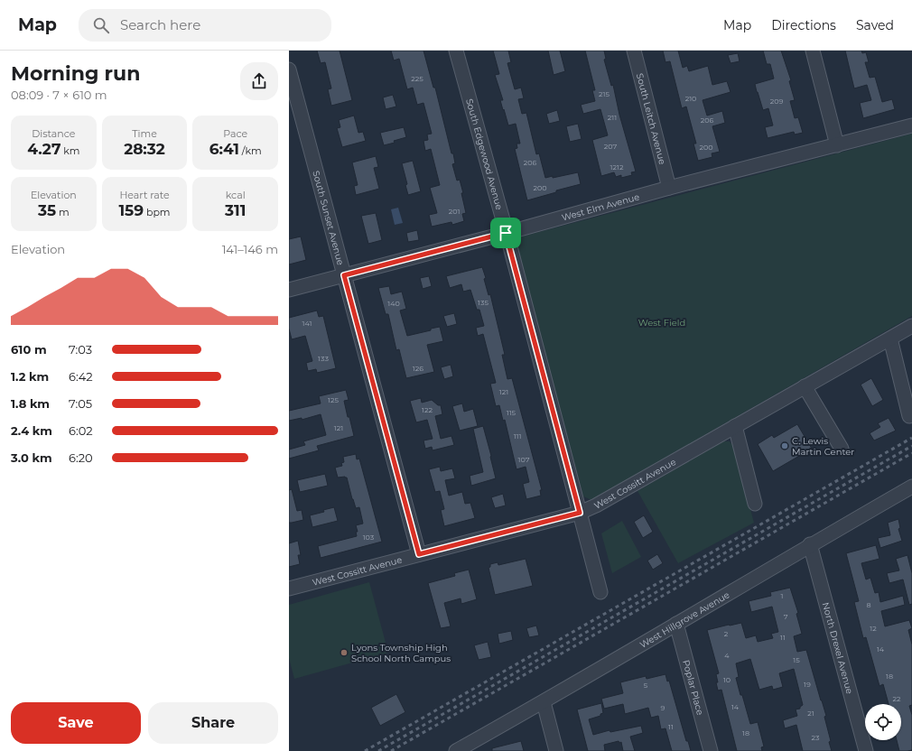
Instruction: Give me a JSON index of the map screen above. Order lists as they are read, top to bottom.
{
  "streets": {
    "street": [
      "South Leitch Avenue",
      "South Edgewood Avenue",
      "West Elm Avenue",
      "South Sunset Avenue",
      "West Cossitt Avenue",
      "West Hillgrove Avenue",
      "North Drexel Avenue",
      "Poplar Place"
    ]
  },
  "crossings": [
    ["South Leitch Avenue", "West Elm Avenue"],
    ["South Edgewood Avenue", "West Elm Avenue"],
    ["South Edgewood Avenue", "West Cossitt Avenue"],
    ["West Elm Avenue", "South Sunset Avenue"],
    ["South Sunset Avenue", "West Cossitt Avenue"],
    ["West Hillgrove Avenue", "North Drexel Avenue"],
    ["West Hillgrove Avenue", "Poplar Place"]
  ],
  "parks": ["West Field"],
  "places": ["C. Lewis Martin Center", "Lyons Township High School North Campus"],
  "house_numbers": [
    "225",
    "215",
    "210",
    "209",
    "211",
    "206",
    "207",
    "200",
    "206",
    "1212",
    "200",
    "201",
    "135",
    "140",
    "141",
    "133",
    "126",
    "121",
    "125",
    "122",
    "115",
    "121",
    "111",
    "107",
    "103",
    "1",
    "8",
    "7",
    "12",
    "2",
    "11",
    "14",
    "4",
    "15",
    "18",
    "10",
    "19",
    "5",
    "22",
    "14",
    "9",
    "21",
    "11",
    "18",
    "23"
  ],
  "page": {
    "header": "Map",
    "search": "Search here",
    "nav": ["Map", "Directions", "Saved"],
    "heading": ["Morning run", "08:09 · 7 × 610 m"],
    "stats": [
      ["Distance", "4.27 km"],
      ["Time", "28:32"],
      ["Pace", "6:41 /km"],
      ["Elevation", "35 m"],
      ["Heart rate", "159 bpm"],
      ["kcal", "311"]
    ],
    "chart": ["Elevation", "141–146 m"],
    "list": [
      {
        "name": "610 m",
        "note": "7:03"
      },
      {
        "name": "1.2 km",
        "note": "6:42"
      },
      {
        "name": "1.8 km",
        "note": "7:05"
      },
      {
        "name": "2.4 km",
        "note": "6:02"
      },
      {
        "name": "3.0 km",
        "note": "6:20"
      }
    ],
    "buttons": ["Save", "Share"]
  }
}
